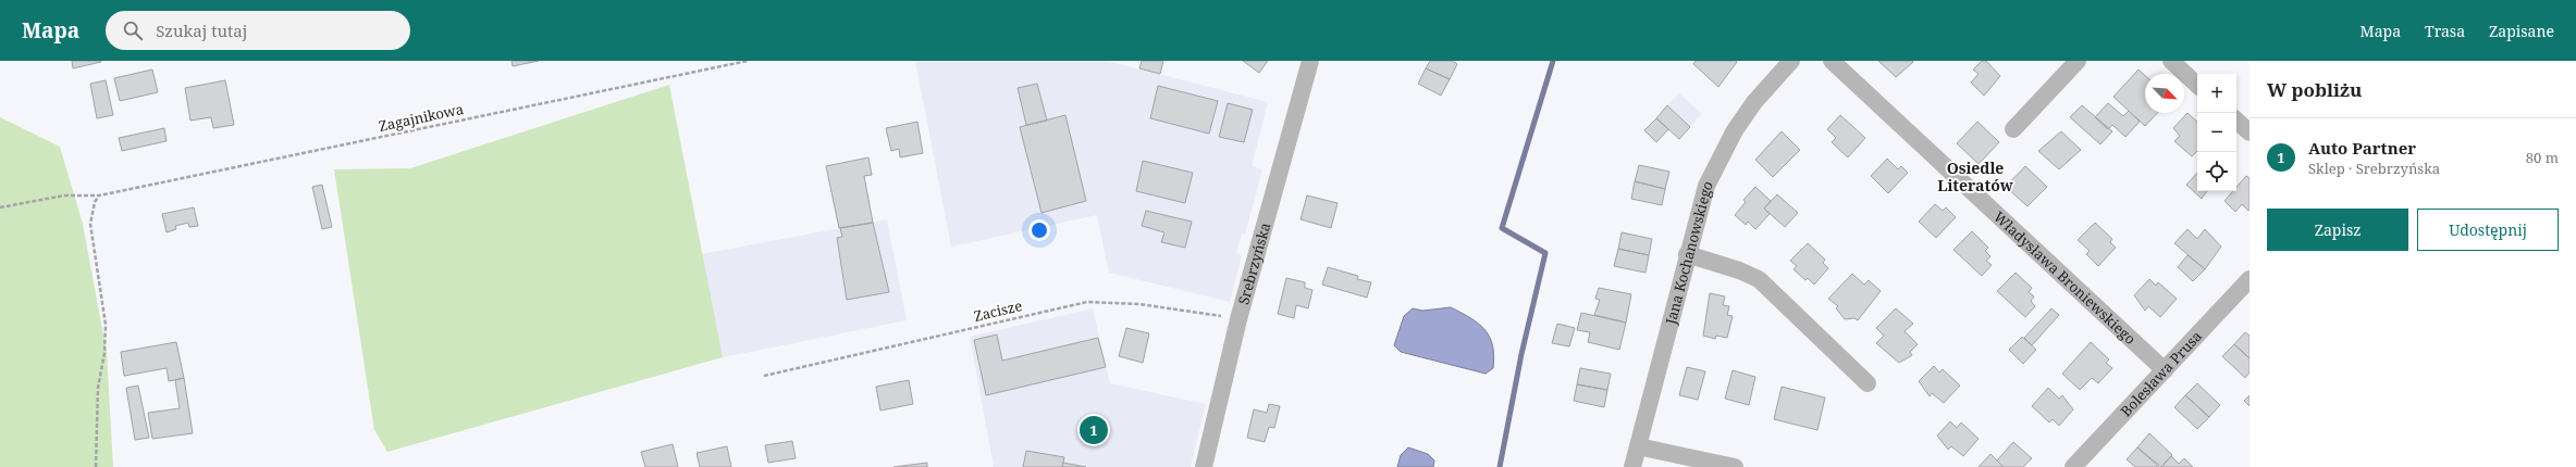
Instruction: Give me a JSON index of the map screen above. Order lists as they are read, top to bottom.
{
  "streets": {
    "street": [
      "Jana Kochanowskiego",
      "Srebrzyńska",
      "Władysława Broniewskiego",
      "Bolesława Prusa"
    ],
    "path": ["Zagajnikowa", "Zacisze"]
  },
  "crossings": [
    ["Srebrzyńska", "Zacisze"],
    ["Władysława Broniewskiego", "Bolesława Prusa"]
  ],
  "districts": ["Osiedle Literatów"],
  "north": "bottom right",
  "page": {
    "header": "Mapa",
    "search": "Szukaj tutaj",
    "nav": ["Mapa", "Trasa", "Zapisane"],
    "heading": "W pobliżu",
    "map_buttons": ["+", "−"],
    "list": [
      {
        "mark": "1",
        "name": "Auto Partner",
        "note": "Sklep · Srebrzyńska",
        "value": "80 m"
      }
    ],
    "buttons": ["Zapisz", "Udostępnij"],
    "pins": "1"
  }
}
